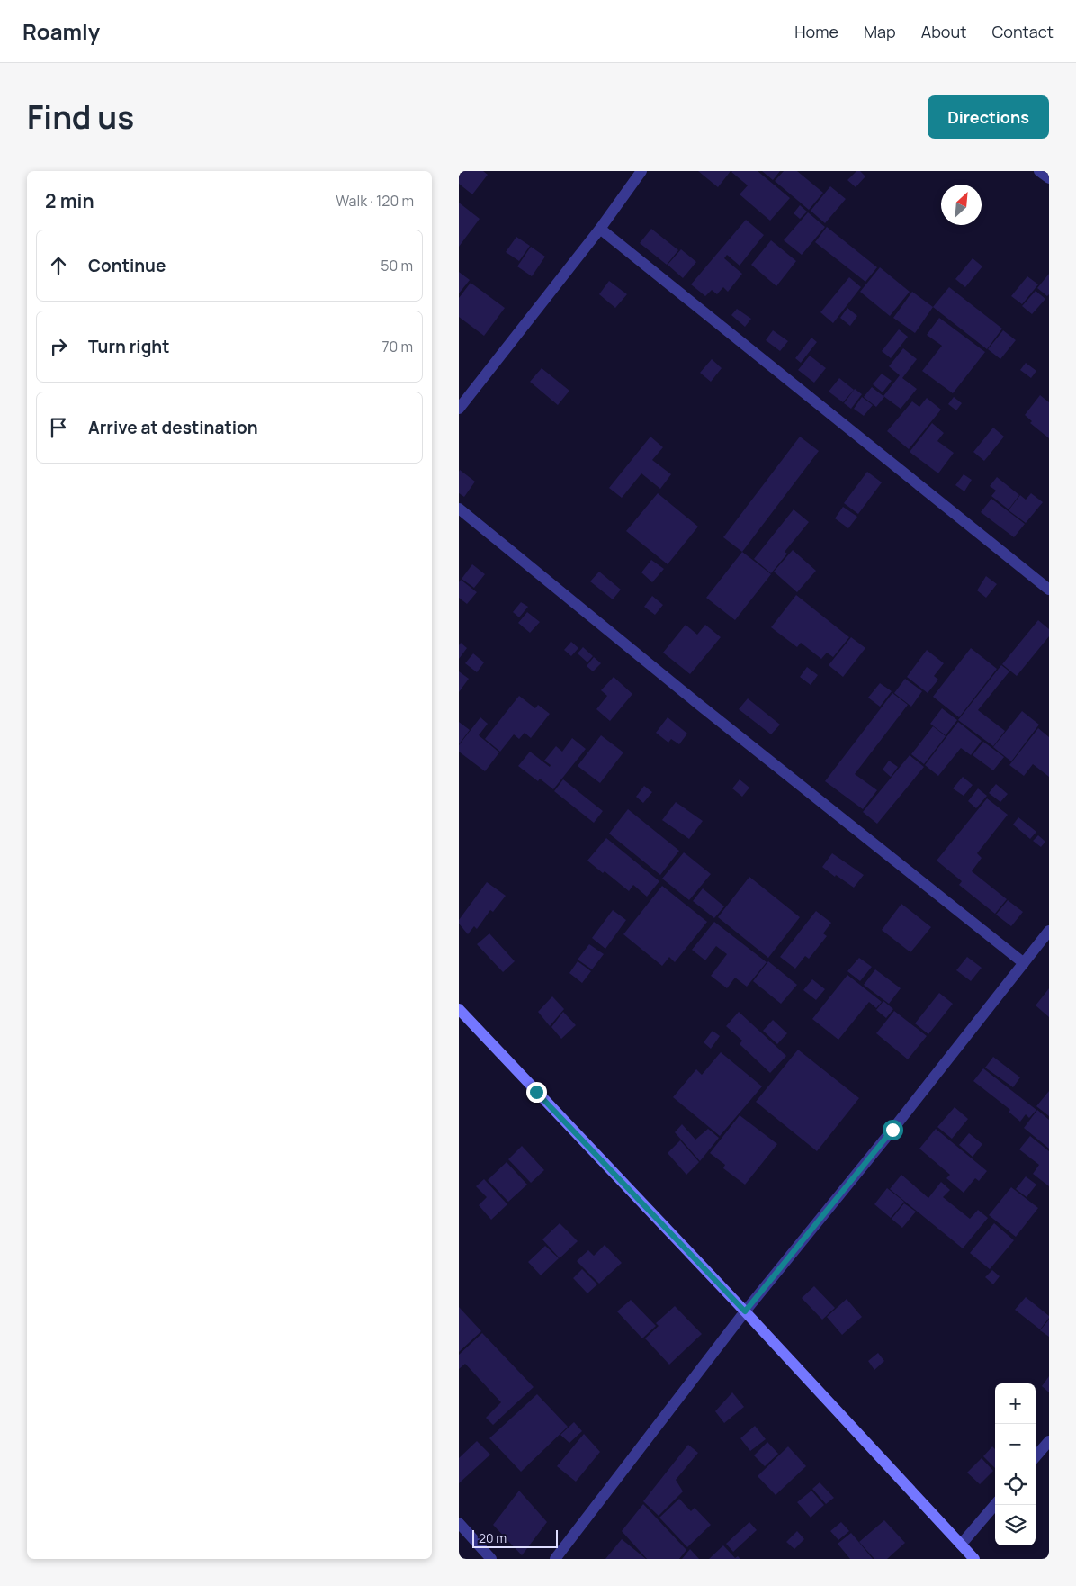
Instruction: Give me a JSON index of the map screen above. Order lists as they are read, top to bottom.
{
  "scale_bar": "20 m",
  "north": "top right",
  "page": {
    "header": "Roamly",
    "nav": [
      "Home",
      "Map",
      "About",
      "Contact"
    ],
    "title": "Find us",
    "buttons": "Directions",
    "heading": ["2 min", "Walk · 120 m"],
    "list": [
      ["Continue", "50 m"],
      ["Turn right", "70 m"],
      "Arrive at destination"
    ],
    "map_buttons": ["+", "−"],
    "scale": "20 m"
  }
}
